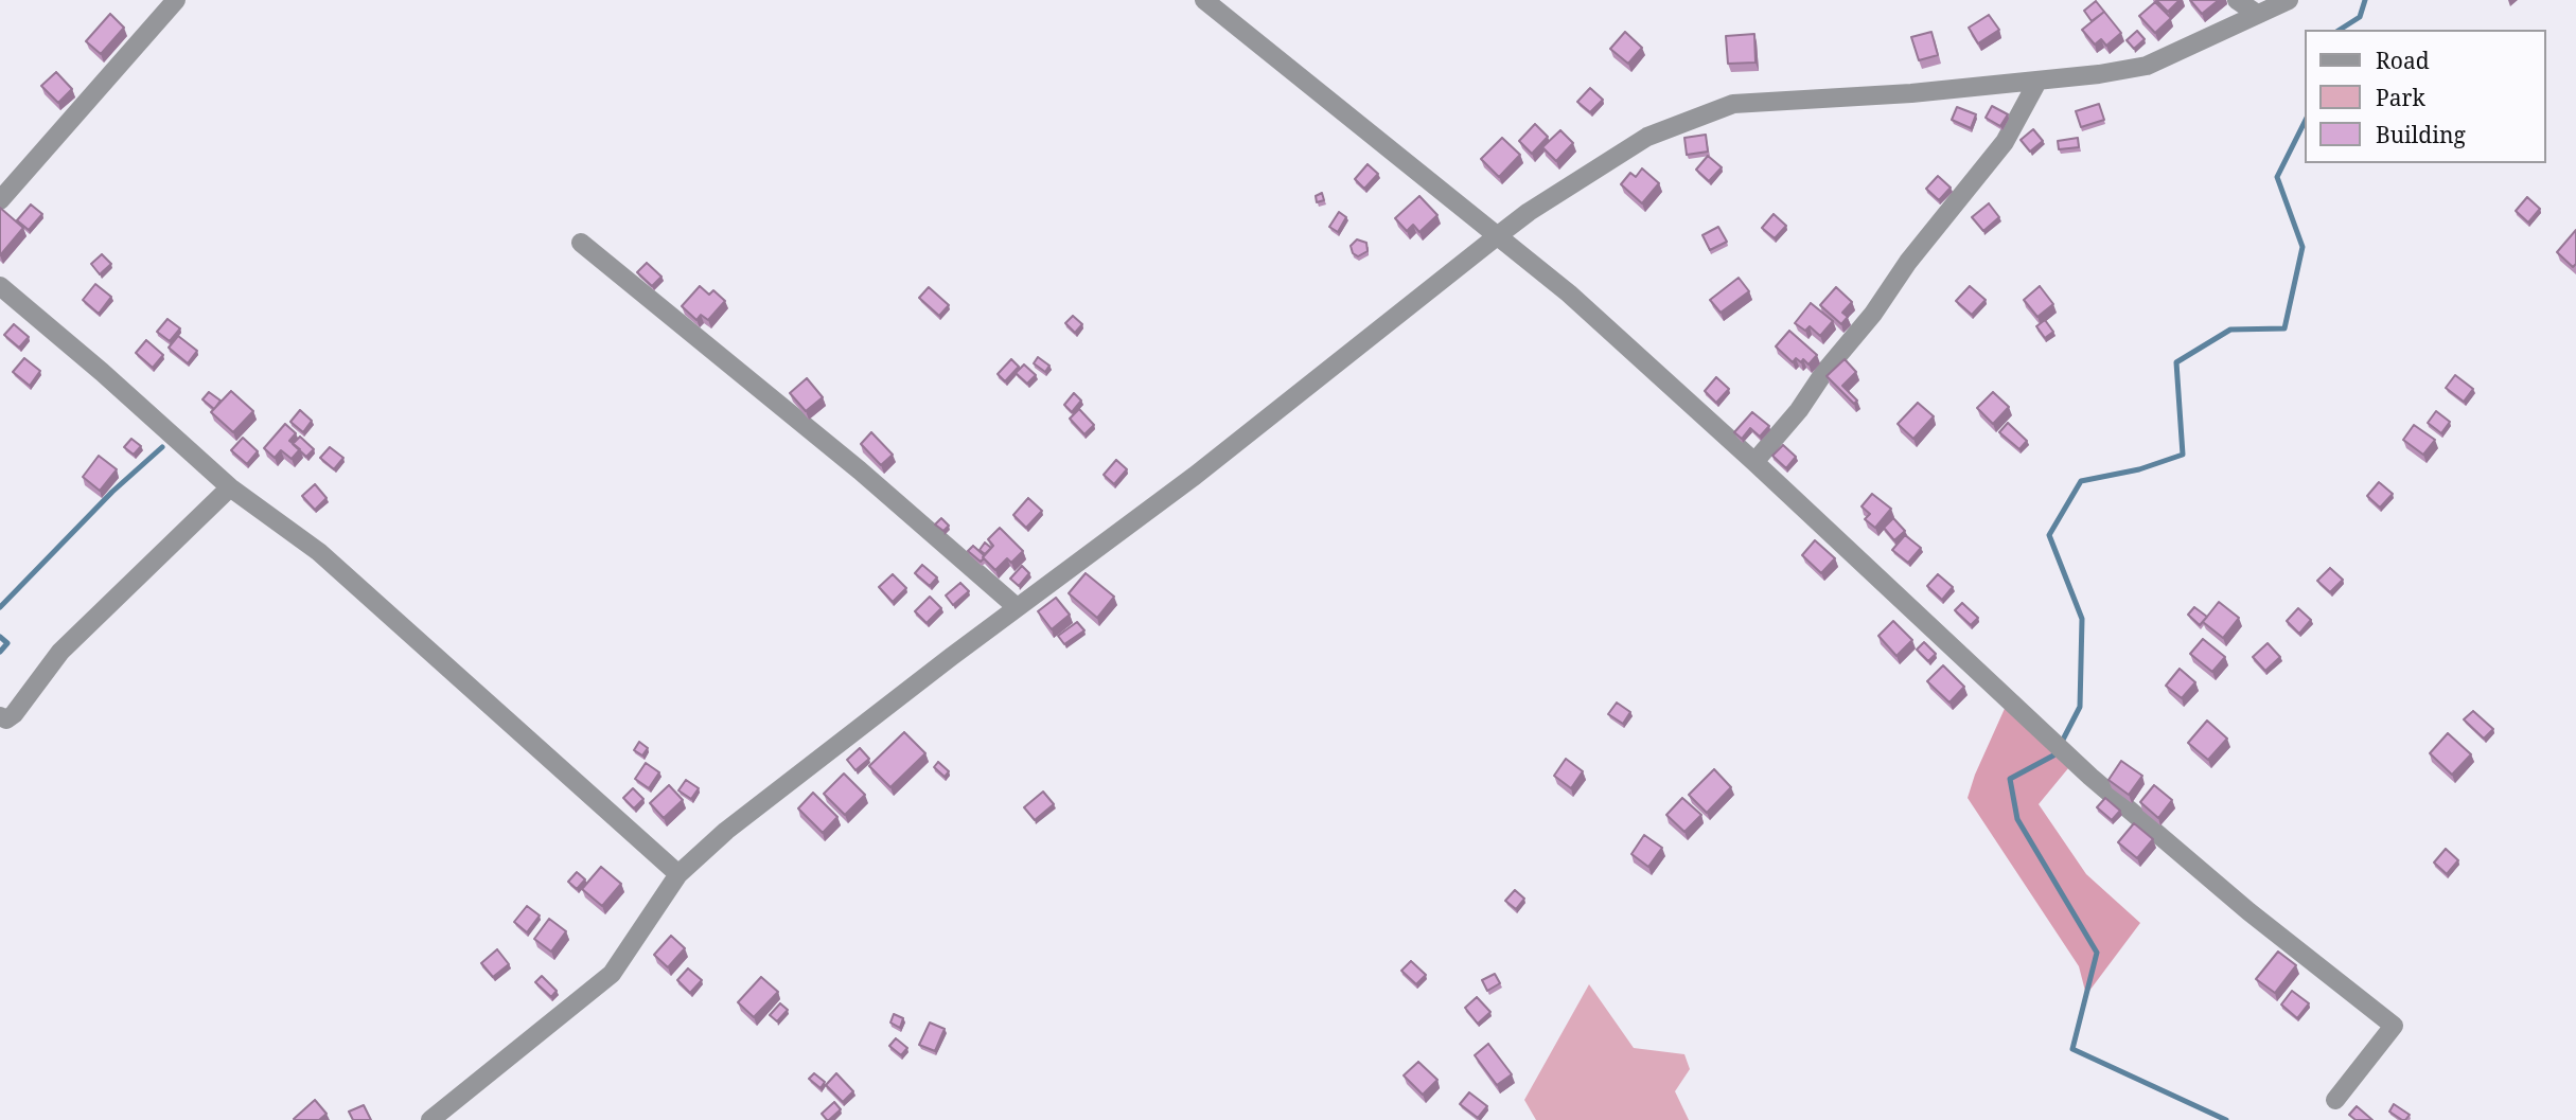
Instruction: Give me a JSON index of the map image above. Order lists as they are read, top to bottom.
{
  "legend": ["Road", "Park", "Building"]
}
